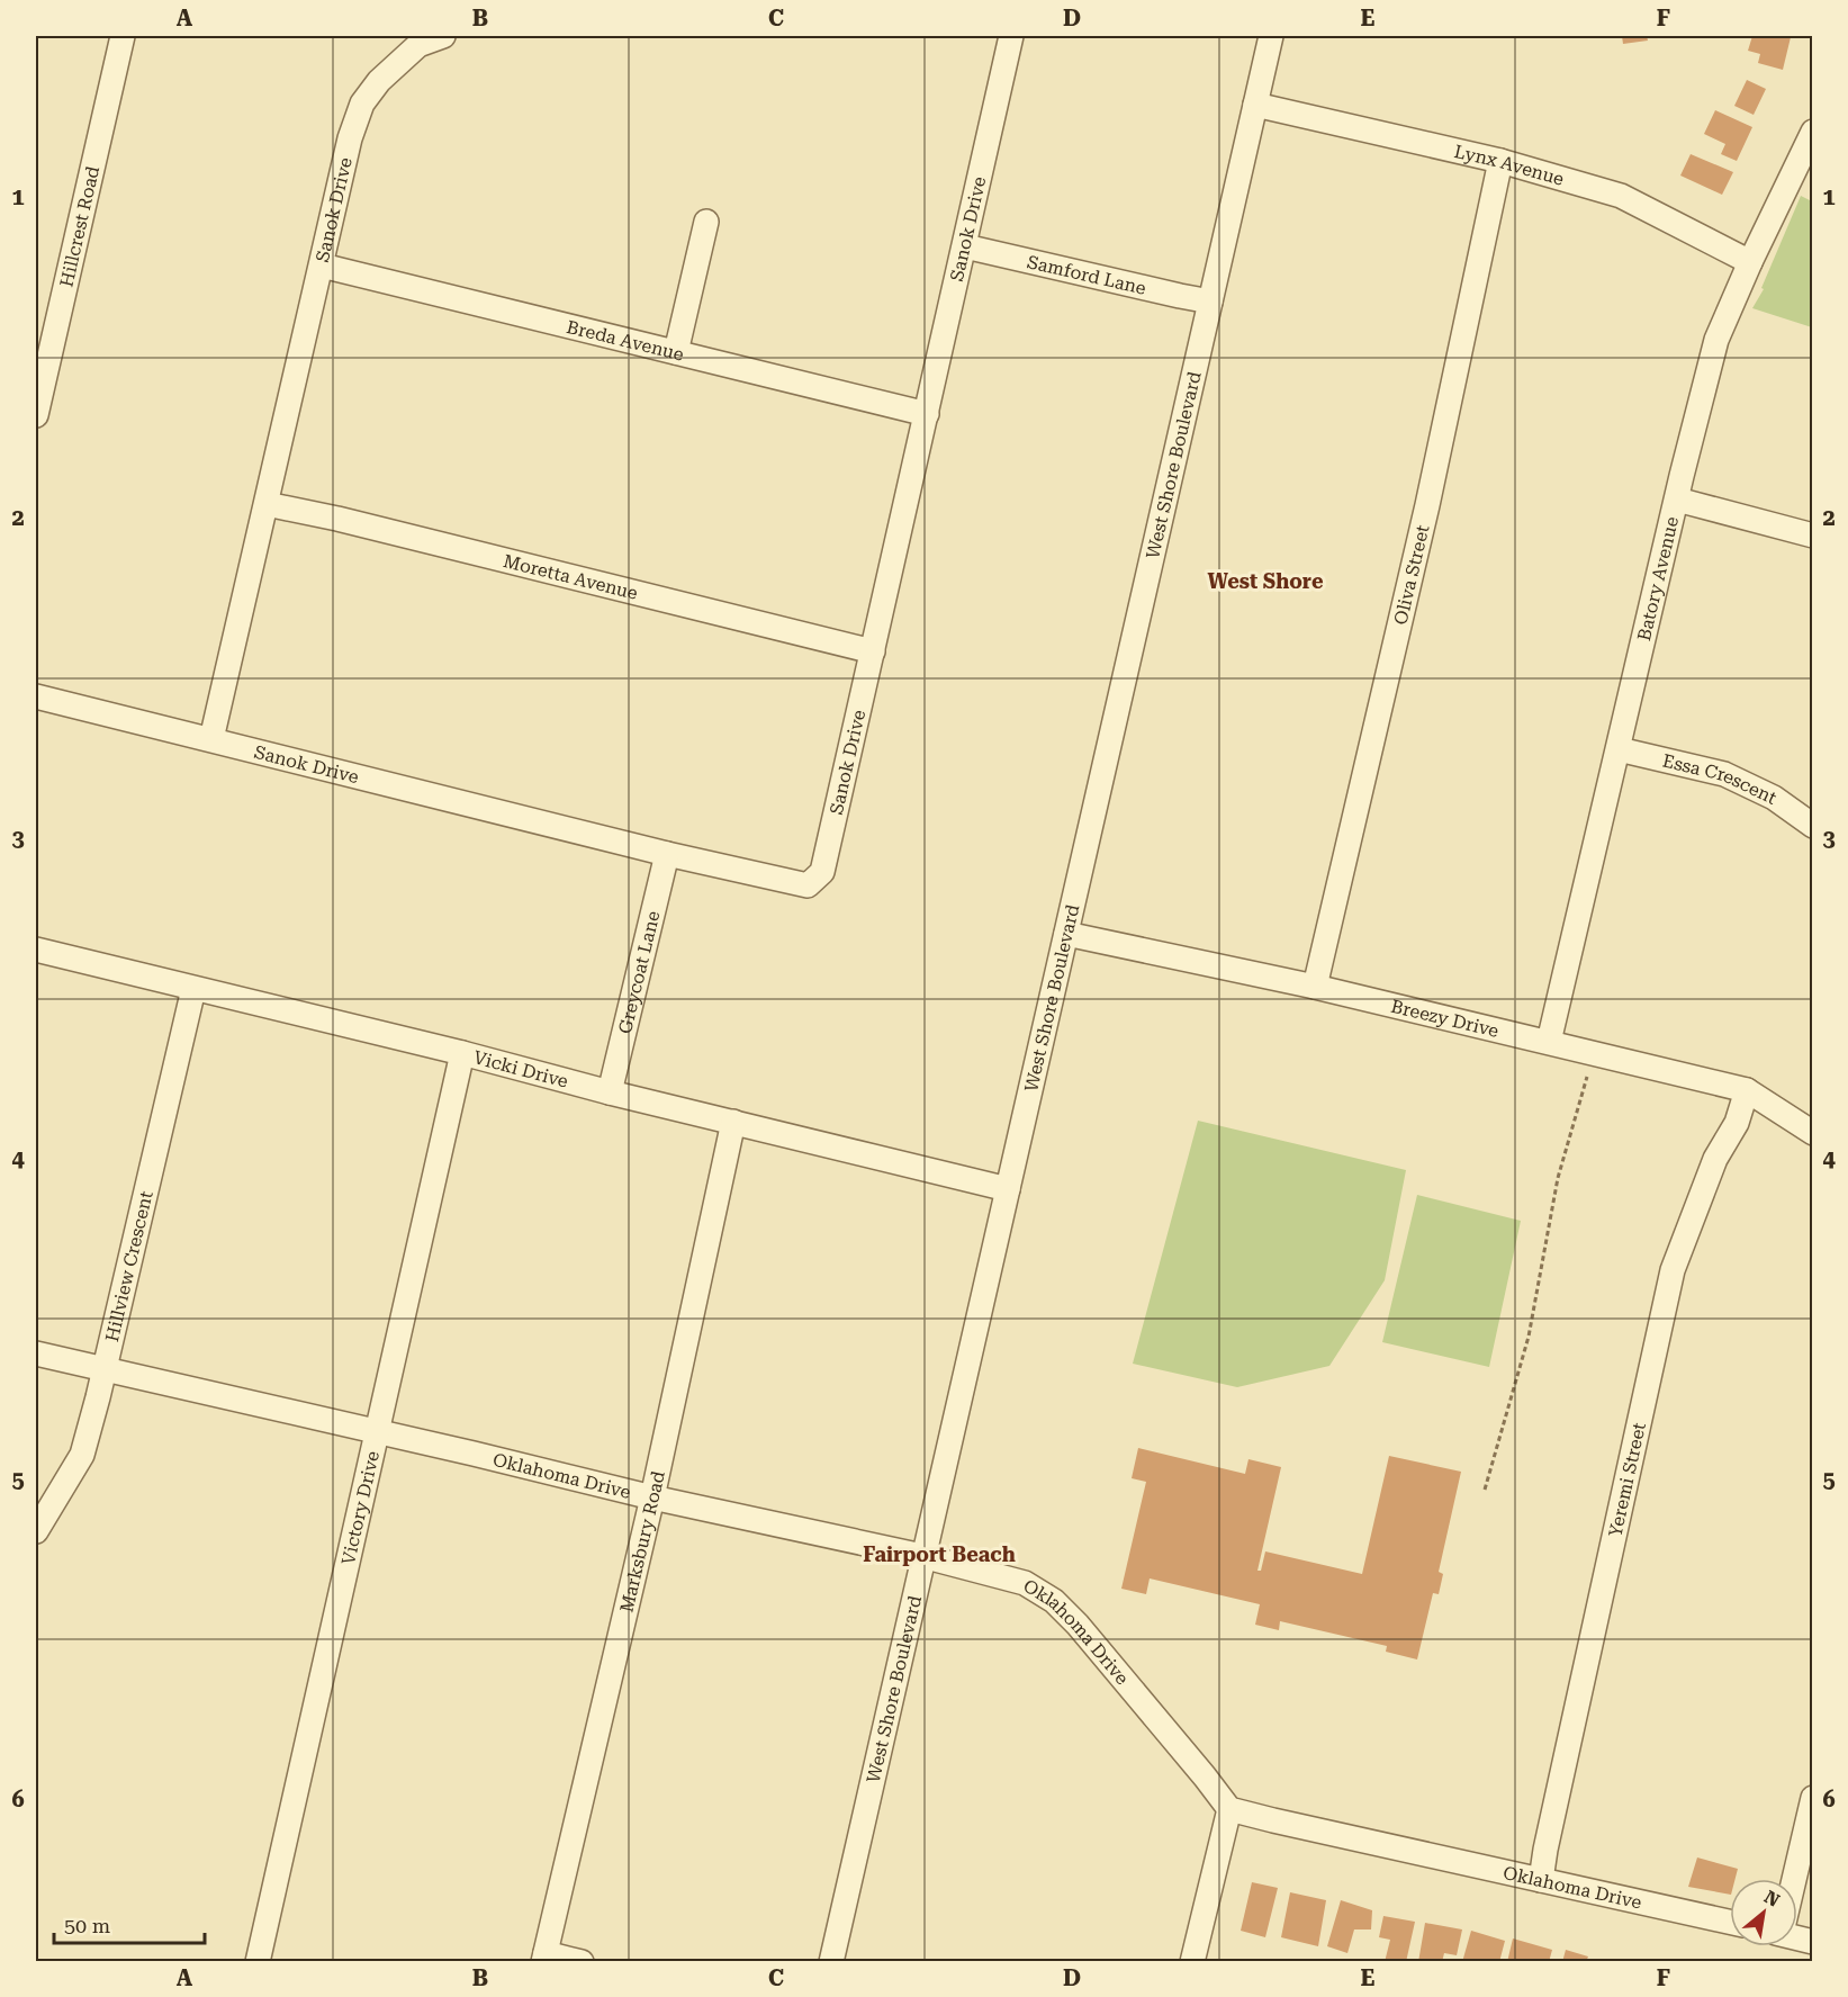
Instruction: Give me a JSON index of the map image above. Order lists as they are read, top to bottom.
{
  "streets": {
    "street": [
      "Lynx Avenue",
      "Sanok Drive",
      "Hillcrest Road",
      "Samford Lane",
      "Breda Avenue",
      "West Shore Boulevard",
      "Oliva Street",
      "Moretta Avenue",
      "Batory Avenue",
      "Essa Crescent",
      "Greycoat Lane",
      "Breezy Drive",
      "Vicki Drive",
      "Hillview Crescent",
      "Oklahoma Drive",
      "Yeremi Street",
      "Victory Drive",
      "Marksbury Road"
    ]
  },
  "crossings": [
    ["Lynx Avenue", "West Shore Boulevard"],
    ["Lynx Avenue", "Oliva Street"],
    ["Lynx Avenue", "Batory Avenue"],
    ["Sanok Drive", "Samford Lane"],
    ["Sanok Drive", "Breda Avenue"],
    ["Sanok Drive", "Moretta Avenue"],
    ["Sanok Drive", "Greycoat Lane"],
    ["Samford Lane", "West Shore Boulevard"],
    ["West Shore Boulevard", "Breezy Drive"],
    ["West Shore Boulevard", "Vicki Drive"],
    ["West Shore Boulevard", "Oklahoma Drive"],
    ["Oliva Street", "Breezy Drive"],
    ["Batory Avenue", "Essa Crescent"],
    ["Batory Avenue", "Breezy Drive"],
    ["Greycoat Lane", "Vicki Drive"],
    ["Breezy Drive", "Yeremi Street"],
    ["Vicki Drive", "Hillview Crescent"],
    ["Vicki Drive", "Victory Drive"],
    ["Vicki Drive", "Marksbury Road"],
    ["Hillview Crescent", "Oklahoma Drive"],
    ["Oklahoma Drive", "Yeremi Street"],
    ["Oklahoma Drive", "Victory Drive"],
    ["Oklahoma Drive", "Marksbury Road"]
  ],
  "districts": ["West Shore", "Fairport Beach"],
  "scale_bar": "50 m",
  "north": "top right",
  "grid": {
    "columns": [
      "A",
      "B",
      "C",
      "D",
      "E",
      "F"
    ],
    "rows": [
      "1",
      "2",
      "3",
      "4",
      "5",
      "6"
    ]
  }
}
